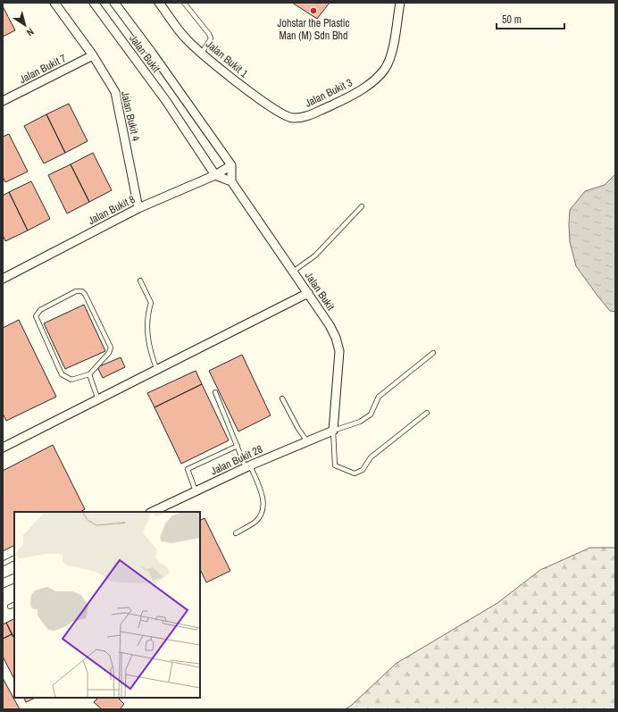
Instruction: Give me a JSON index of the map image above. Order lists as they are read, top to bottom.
{
  "streets": {
    "street": [
      "Jalan Bukit",
      "Jalan Bukit 1",
      "Jalan Bukit 7",
      "Jalan Bukit 3",
      "Jalan Bukit 4",
      "Jalan Bukit 8",
      "Jalan Bukit 28"
    ]
  },
  "crossings": [
    ["Jalan Bukit", "Jalan Bukit 8"],
    ["Jalan Bukit", "Jalan Bukit 28"],
    ["Jalan Bukit 1", "Jalan Bukit 3"],
    ["Jalan Bukit 7", "Jalan Bukit 4"],
    ["Jalan Bukit 4", "Jalan Bukit 8"]
  ],
  "places": ["Johstar the Plastic Man (M) Sdn Bhd"],
  "scale_bar": "50 m",
  "north": "bottom right"
}
